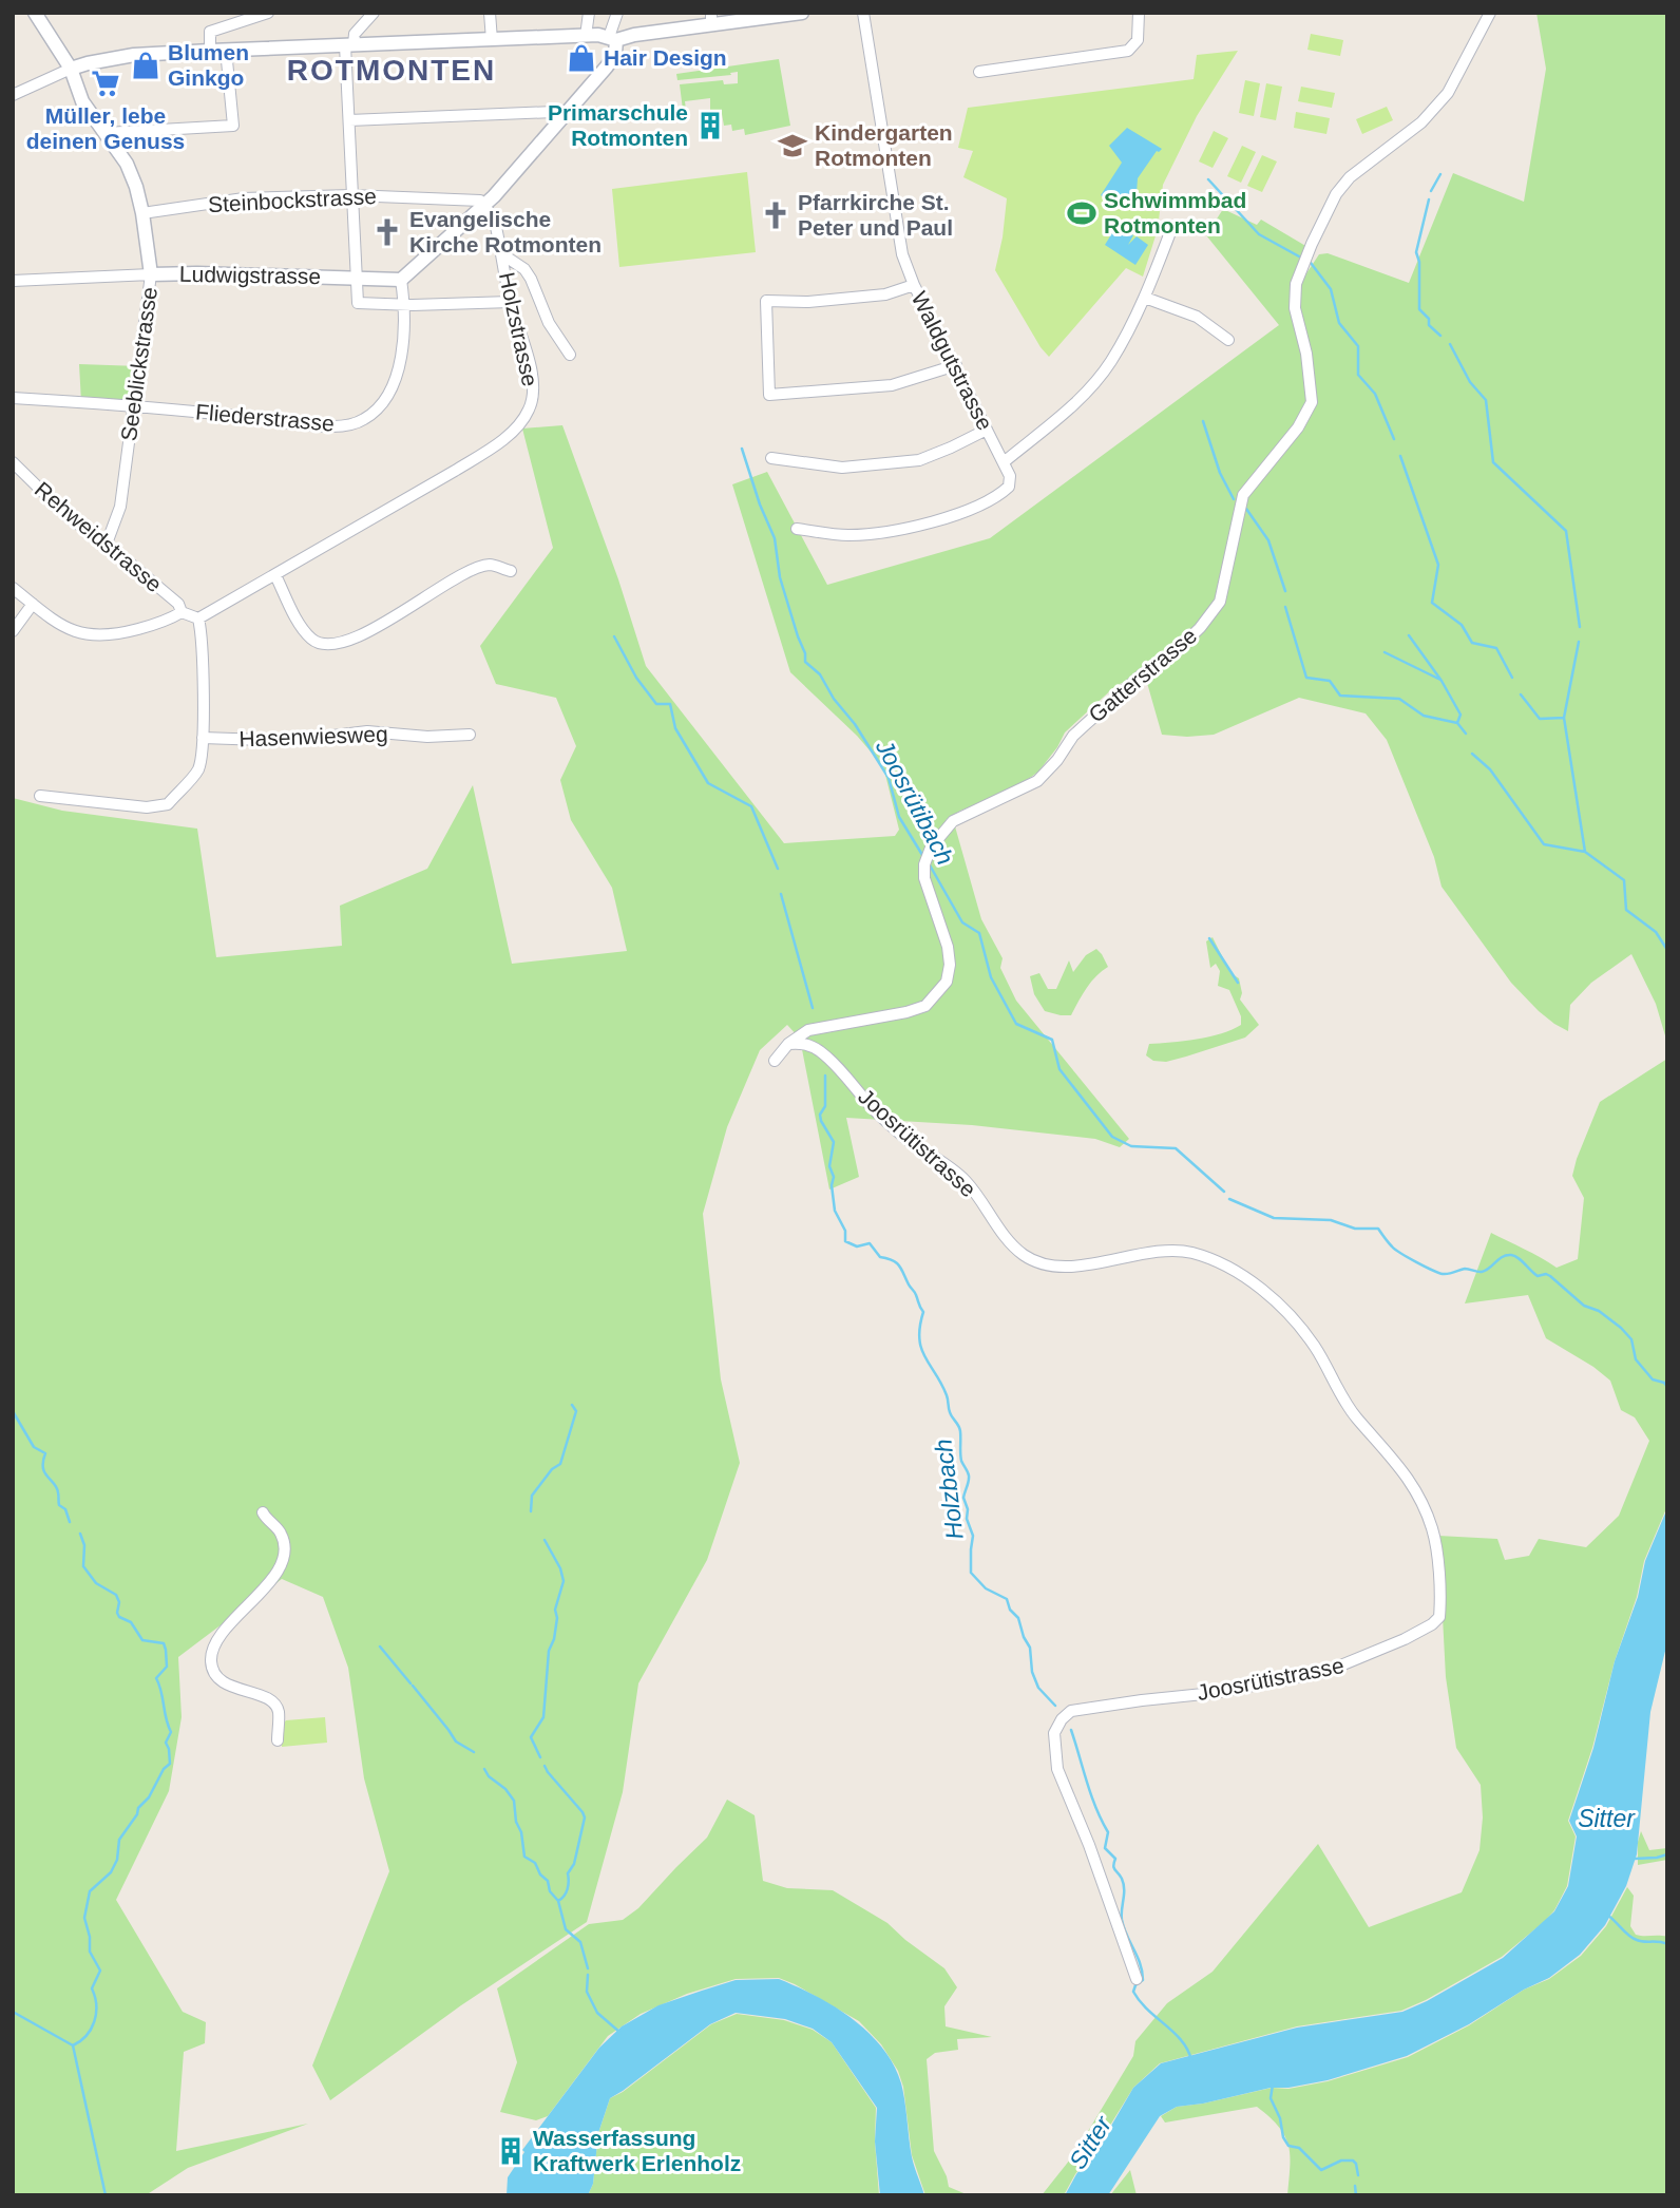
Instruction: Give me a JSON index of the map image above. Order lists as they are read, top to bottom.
{
  "streets": {
    "street": [
      "Steinbockstrasse",
      "Ludwigstrasse",
      "Holzstrasse",
      "Waldgutstrasse",
      "Seeblickstrasse",
      "Fliederstrasse",
      "Rehweidstrasse",
      "Gatterstrasse",
      "Hasenwiesweg",
      "Joosrütistrasse"
    ]
  },
  "crossings": [
    ["Steinbockstrasse", "Holzstrasse"],
    ["Steinbockstrasse", "Seeblickstrasse"],
    ["Ludwigstrasse", "Seeblickstrasse"],
    ["Ludwigstrasse", "Fliederstrasse"],
    ["Seeblickstrasse", "Fliederstrasse"],
    ["Seeblickstrasse", "Rehweidstrasse"],
    ["Gatterstrasse", "Joosrütistrasse"]
  ],
  "districts": ["ROTMONTEN"],
  "water": ["Joosrütibach", "Holzbach", "Sitter"],
  "places": {
    "shop": ["Hair Design", "Blumen Ginkgo"],
    "supermarket": ["Müller, lebe deinen Genuss"],
    "building": ["Primarschule Rotmonten", "Wasserfassung Kraftwerk Erlenholz"],
    "school or university": ["Kindergarten Rotmonten"],
    "sports": ["Schwimmbad Rotmonten"],
    "church": ["Pfarrkirche St. Peter und Paul", "Evangelische Kirche Rotmonten"]
  }
}
